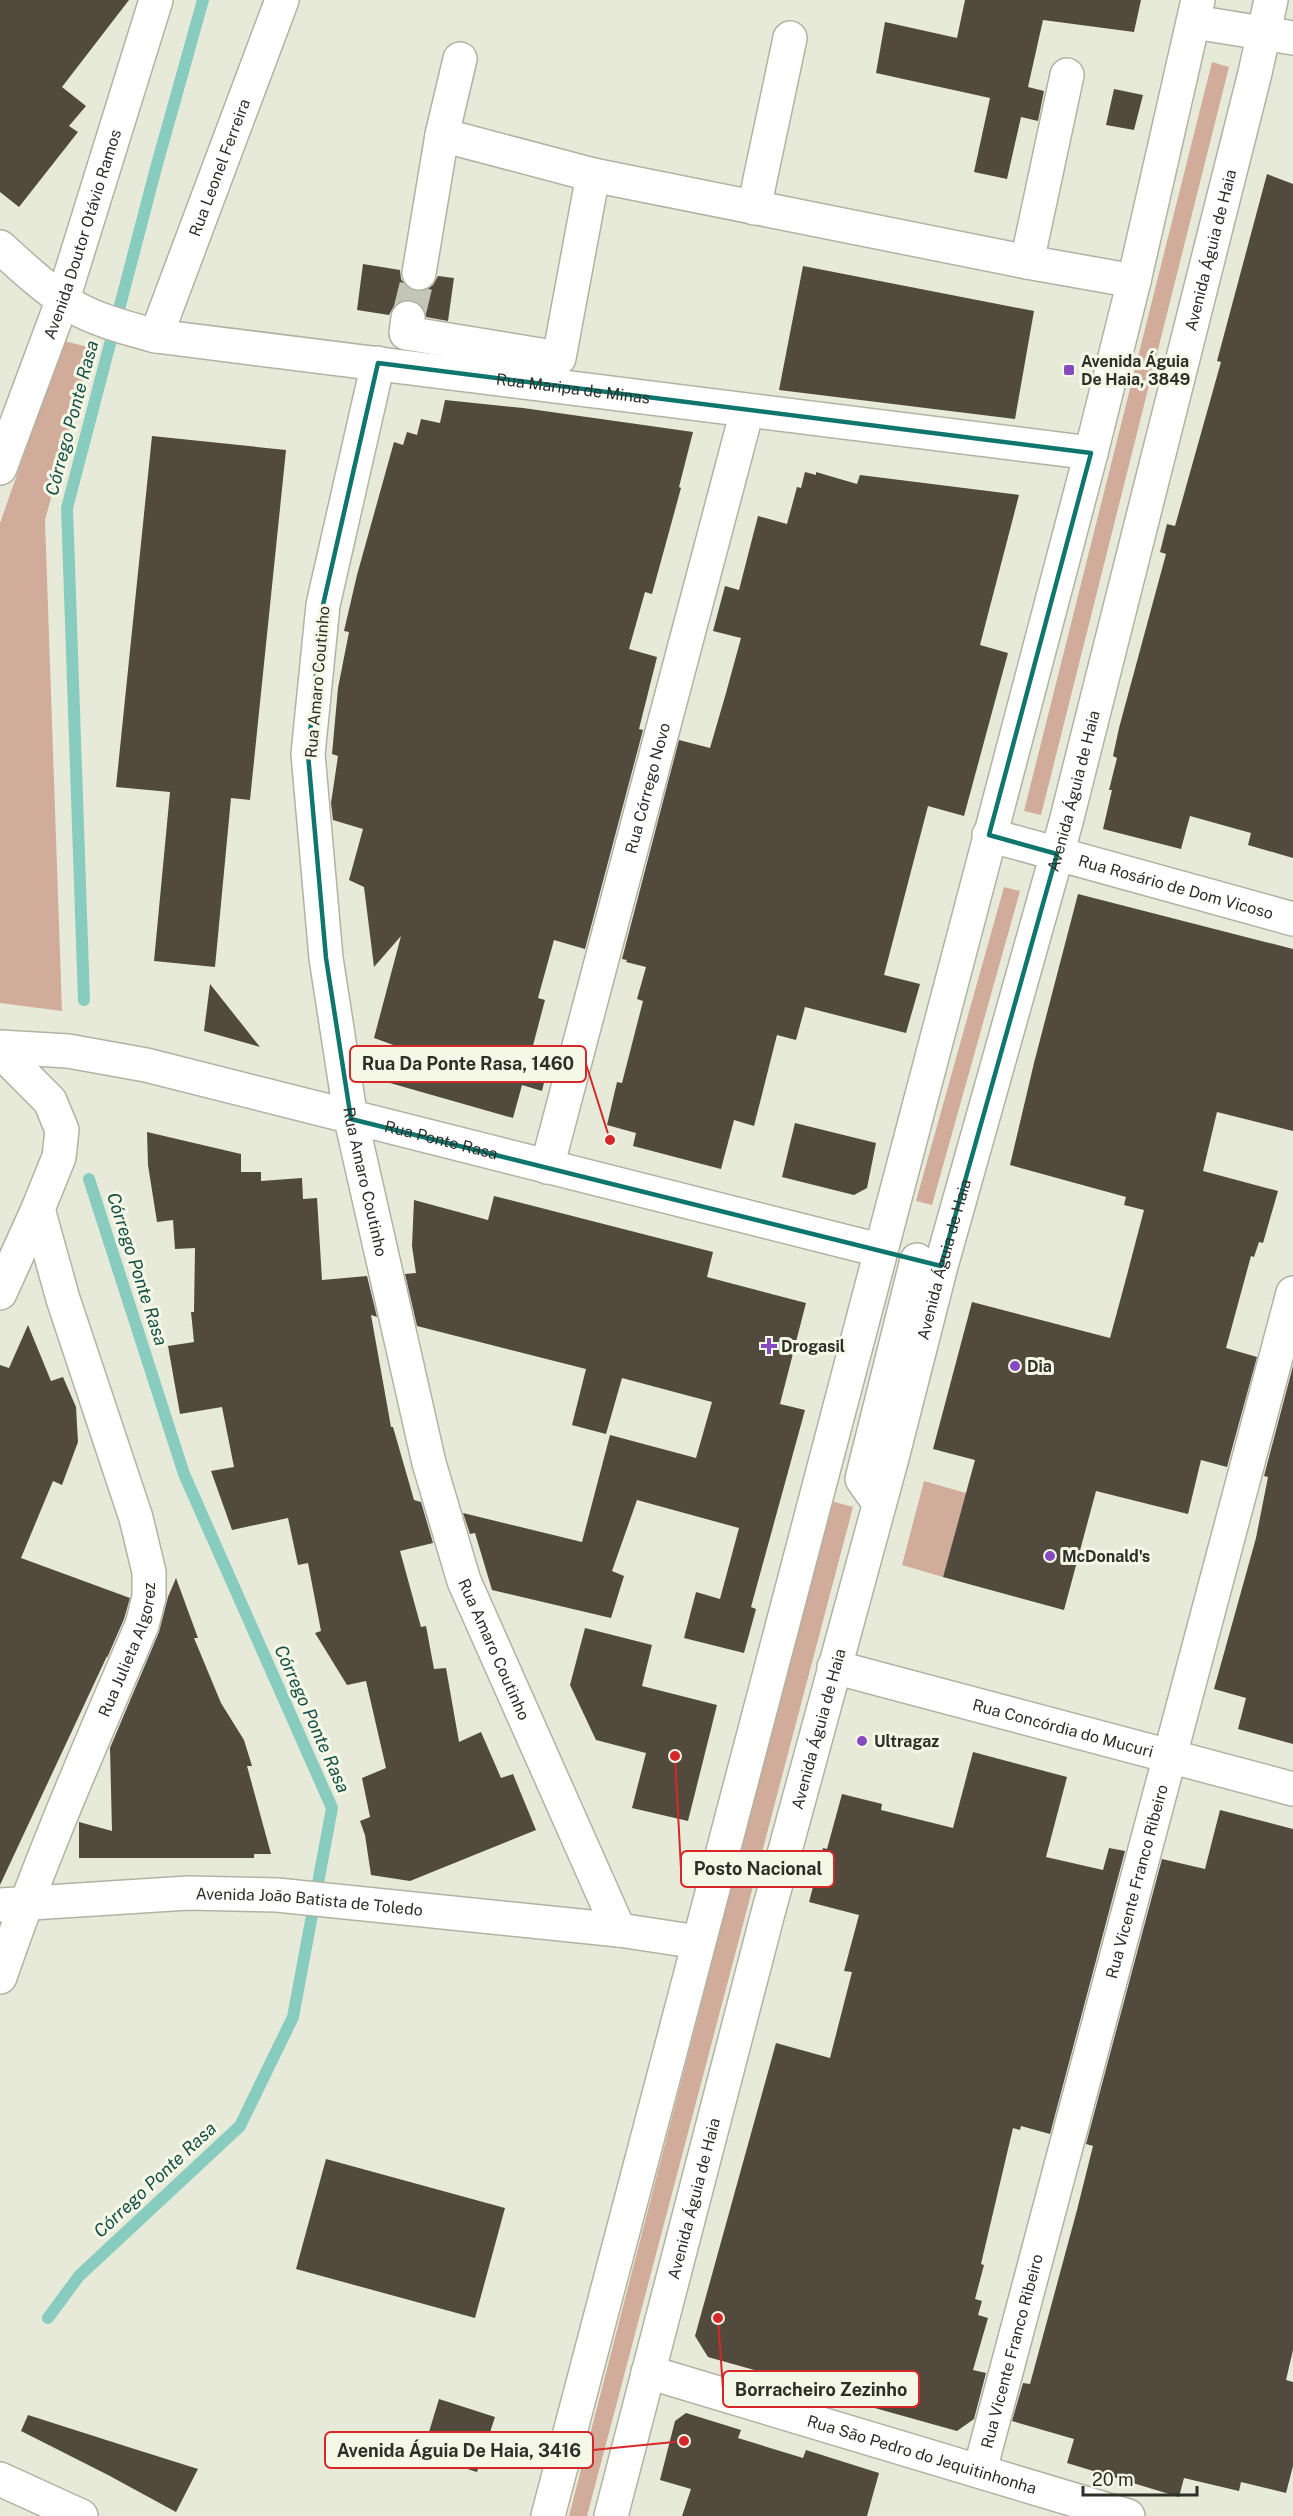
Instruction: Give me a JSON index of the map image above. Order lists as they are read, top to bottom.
{
  "streets": {
    "street": [
      "Rua Leonel Ferreira",
      "Avenida Doutor Otávio Ramos",
      "Avenida Águia de Haia",
      "Rua Maripa de Minas",
      "Rua Amaro Coutinho",
      "Rua Córrego Novo",
      "Rua Rosário de Dom Vicoso",
      "Rua Ponte Rasa",
      "Rua Julieta Algorez",
      "Rua Concórdia do Mucuri",
      "Rua Vicente Franco Ribeiro",
      "Avenida João Batista de Toledo",
      "Rua São Pedro do Jequitinhonha"
    ]
  },
  "crossings": [
    ["Rua Leonel Ferreira", "Rua Maripa de Minas"],
    ["Avenida Doutor Otávio Ramos", "Rua Maripa de Minas"],
    ["Avenida Águia de Haia", "Rua Rosário de Dom Vicoso"],
    ["Avenida Águia de Haia", "Rua Ponte Rasa"],
    ["Avenida Águia de Haia", "Rua Concórdia do Mucuri"],
    ["Avenida Águia de Haia", "Rua São Pedro do Jequitinhonha"],
    ["Rua Maripa de Minas", "Rua Amaro Coutinho"],
    ["Rua Maripa de Minas", "Rua Córrego Novo"],
    ["Rua Amaro Coutinho", "Rua Ponte Rasa"],
    ["Rua Amaro Coutinho", "Avenida João Batista de Toledo"],
    ["Rua Córrego Novo", "Rua Ponte Rasa"],
    ["Rua Julieta Algorez", "Avenida João Batista de Toledo"],
    ["Rua Concórdia do Mucuri", "Rua Vicente Franco Ribeiro"],
    ["Rua Vicente Franco Ribeiro", "Rua São Pedro do Jequitinhonha"]
  ],
  "water": ["Córrego Ponte Rasa"],
  "places": {
    "transit": ["Avenida Águia De Haia, 3849"],
    "other": [
      "Rua Da Ponte Rasa, 1460",
      "Dia",
      "McDonald's",
      "Ultragaz",
      "Posto Nacional",
      "Borracheiro Zezinho",
      "Avenida Águia De Haia, 3416"
    ],
    "health": ["Drogasil"]
  },
  "scale_bar": "20 m"
}
